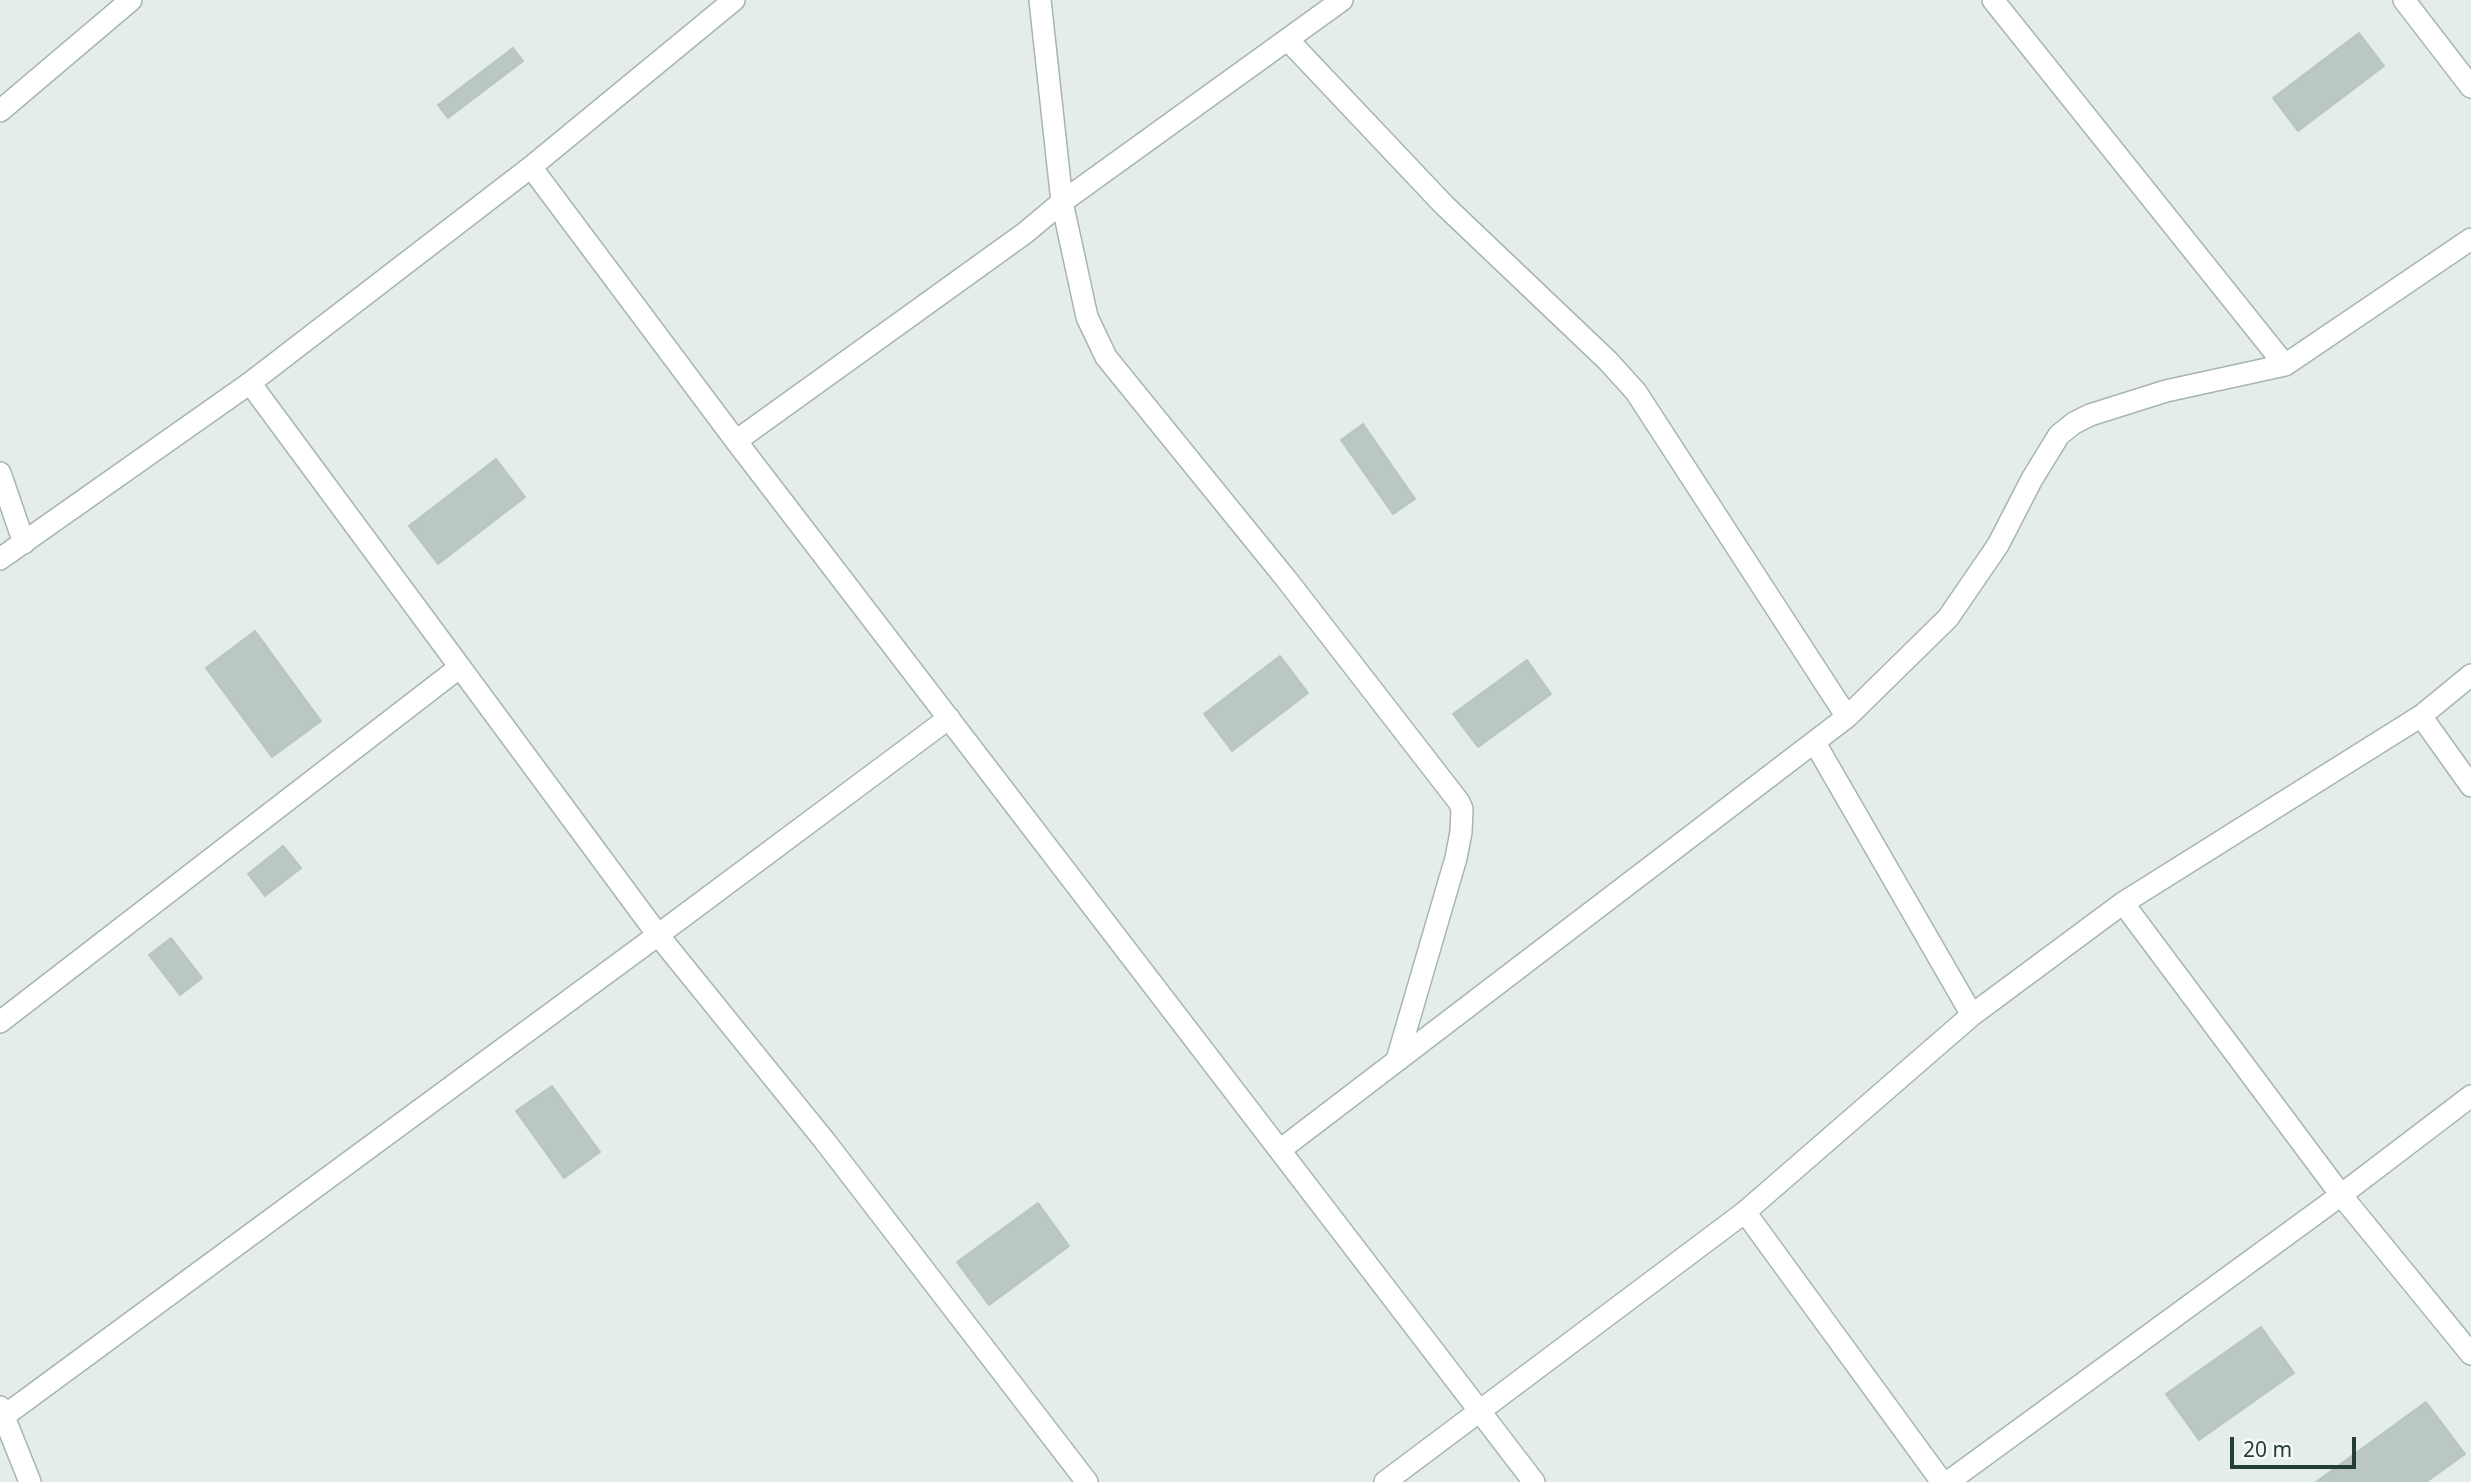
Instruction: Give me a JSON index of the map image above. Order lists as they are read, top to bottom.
{
  "scale_bar": "20 m"
}
